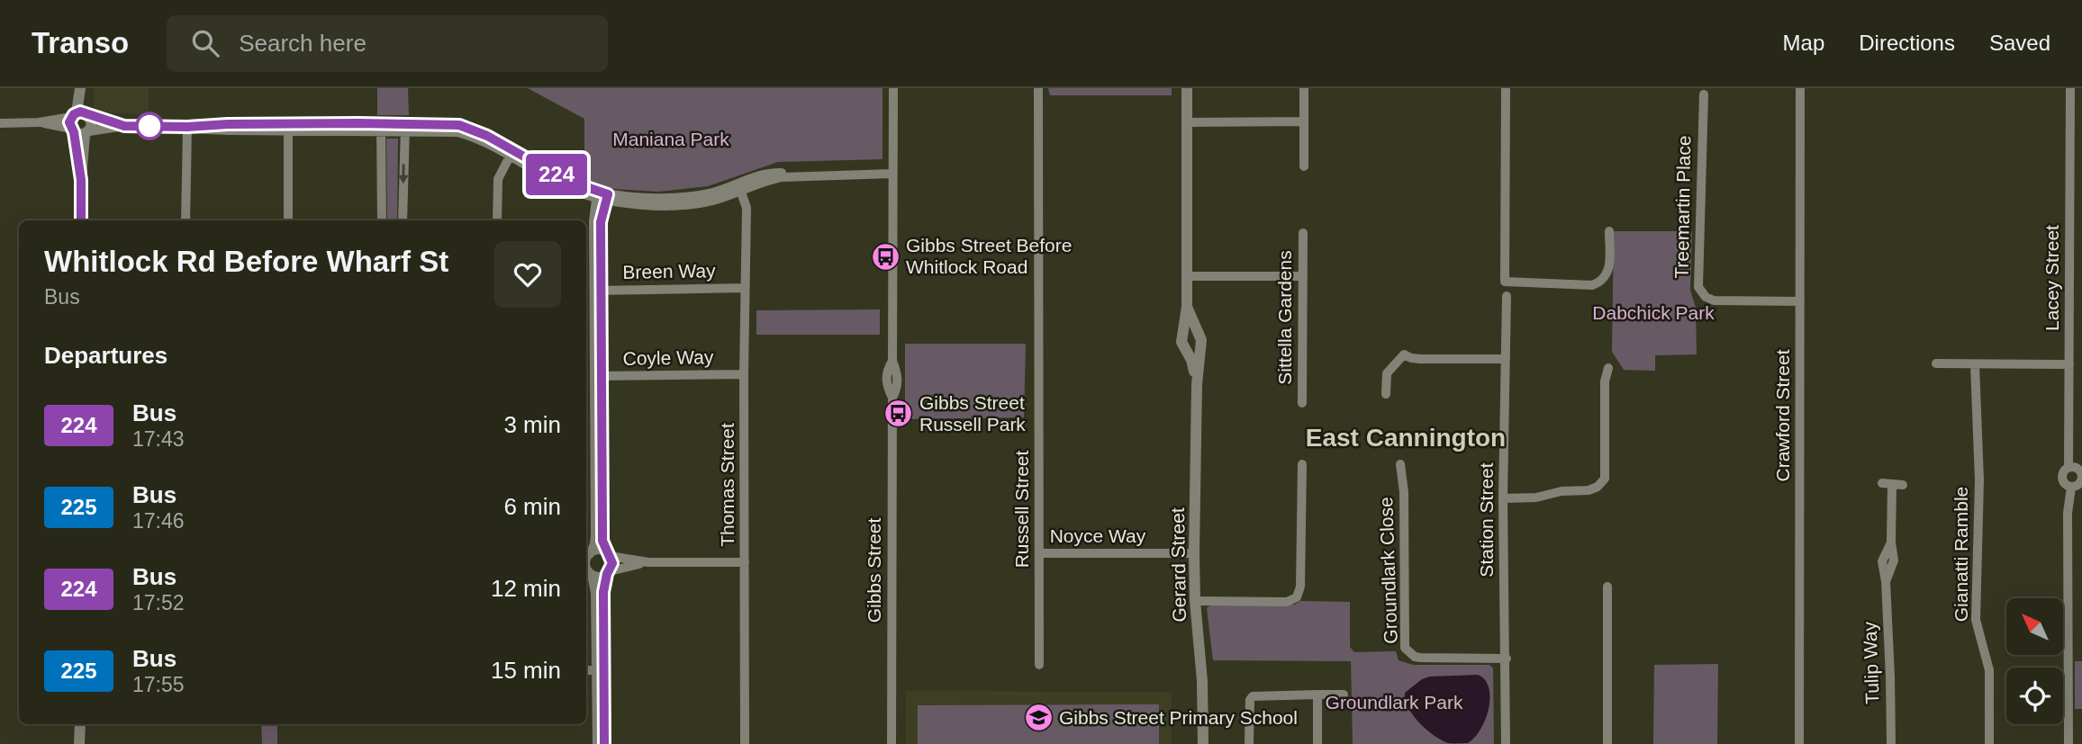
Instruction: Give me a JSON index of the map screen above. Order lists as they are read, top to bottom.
{
  "streets": {
    "street": [
      "Treemartin Place",
      "Breen Way",
      "Lacey Street",
      "Sittella Gardens",
      "Coyle Way",
      "Crawford Street",
      "Thomas Street",
      "Russell Street",
      "Station Street",
      "Noyce Way",
      "Gianatti Ramble",
      "Gerard Street",
      "Gibbs Street",
      "Groundlark Close",
      "Tulip Way"
    ]
  },
  "crossings": [
    ["Treemartin Place", "Crawford Street"],
    ["Breen Way", "Thomas Street"],
    ["Coyle Way", "Thomas Street"],
    ["Russell Street", "Noyce Way"],
    ["Station Street", "Groundlark Close"],
    ["Noyce Way", "Gerard Street"]
  ],
  "districts": ["East Cannington"],
  "parks": ["Maniana Park", "Dabchick Park", "Groundlark Park"],
  "places": {
    "bus stop": ["Gibbs Street Before Whitlock Road", "Gibbs Street Russell Park"],
    "school or university": ["Gibbs Street Primary School"]
  },
  "lines": ["bus line 224"],
  "north": "top left",
  "page": {
    "header": "Transo",
    "search": "Search here",
    "nav": ["Map", "Directions", "Saved"],
    "on_map": "224",
    "heading": [
      ["Whitlock Rd Before Wharf St", "Bus"],
      "Departures"
    ],
    "list": [
      {
        "mark": "224",
        "name": "Bus",
        "note": "17:43",
        "value": "3 min"
      },
      {
        "mark": "225",
        "name": "Bus",
        "note": "17:46",
        "value": "6 min"
      },
      {
        "mark": "224",
        "name": "Bus",
        "note": "17:52",
        "value": "12 min"
      },
      {
        "mark": "225",
        "name": "Bus",
        "note": "17:55",
        "value": "15 min"
      }
    ]
  }
}
